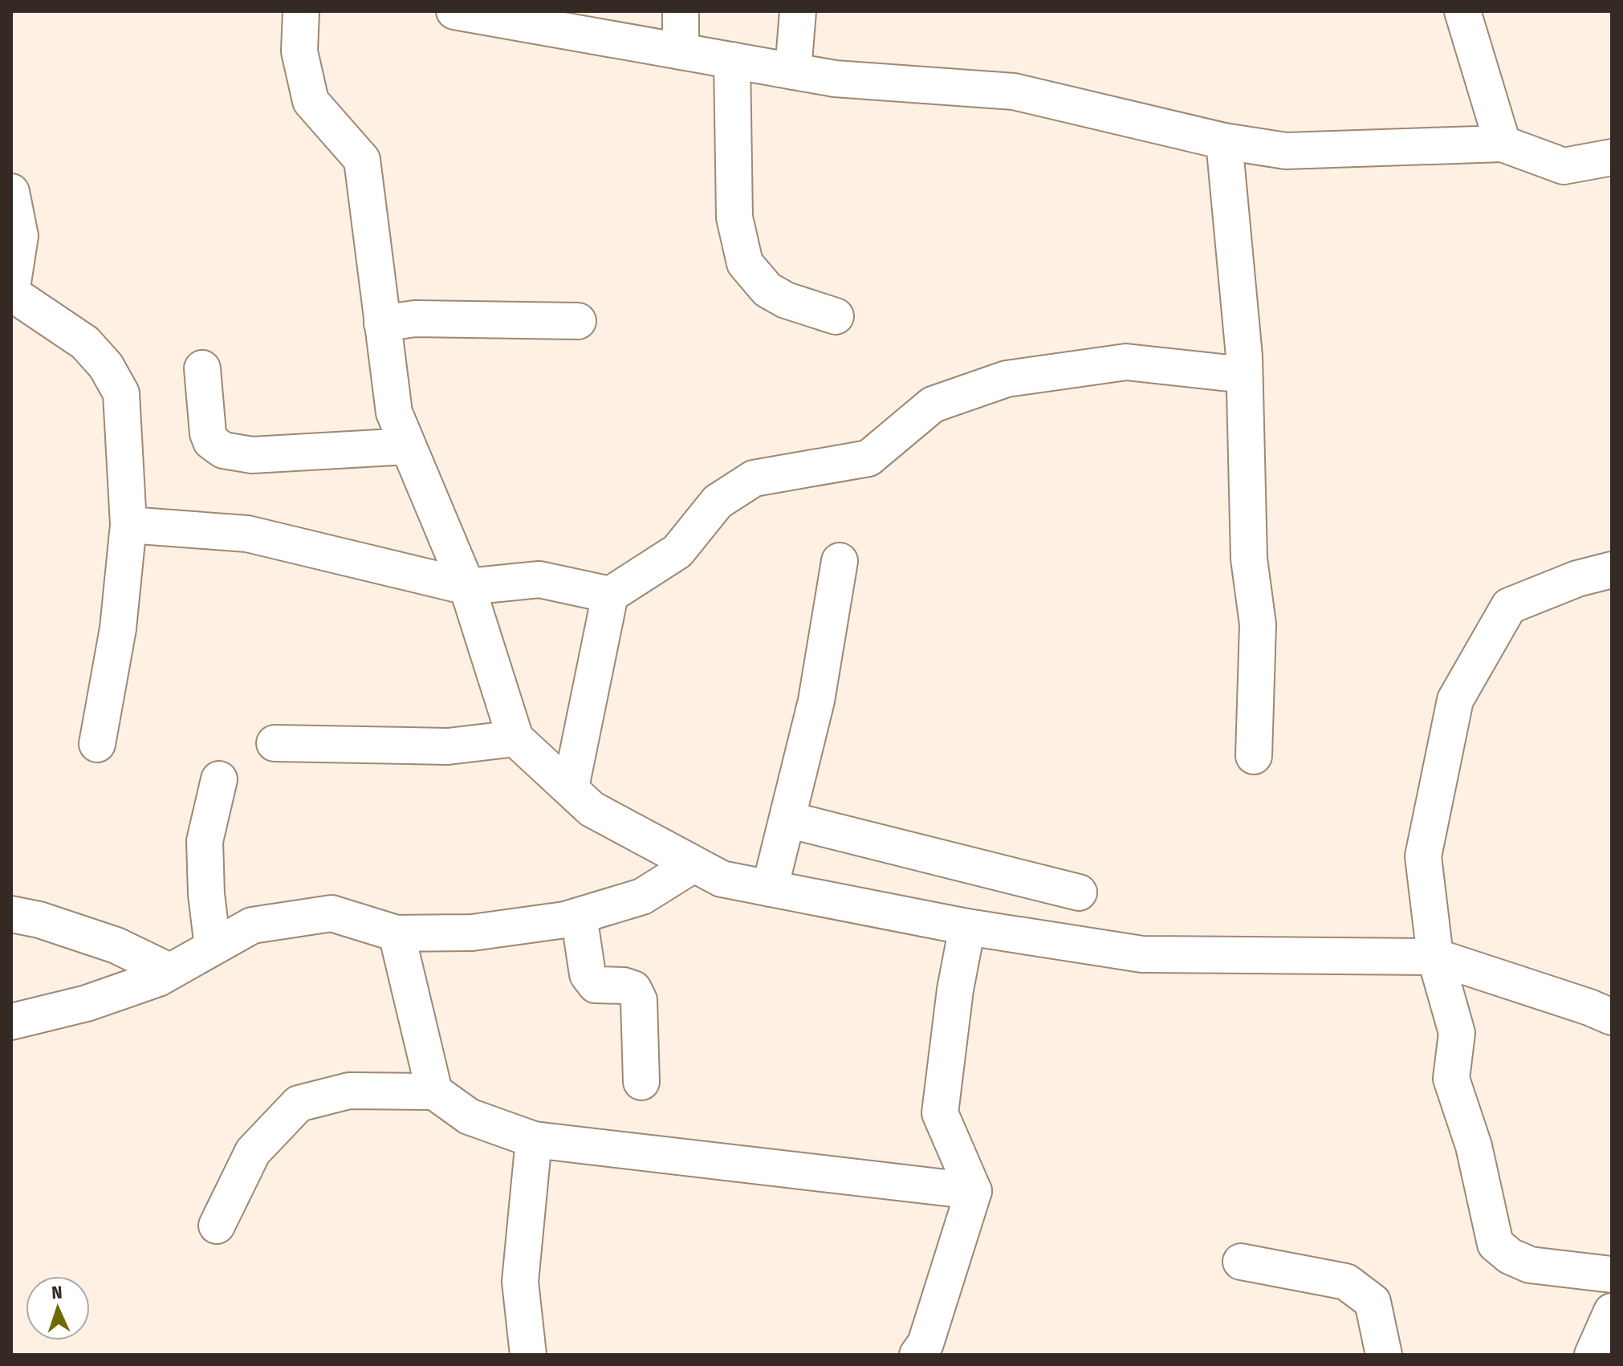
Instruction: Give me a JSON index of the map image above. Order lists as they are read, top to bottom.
{
  "north": "top"
}
